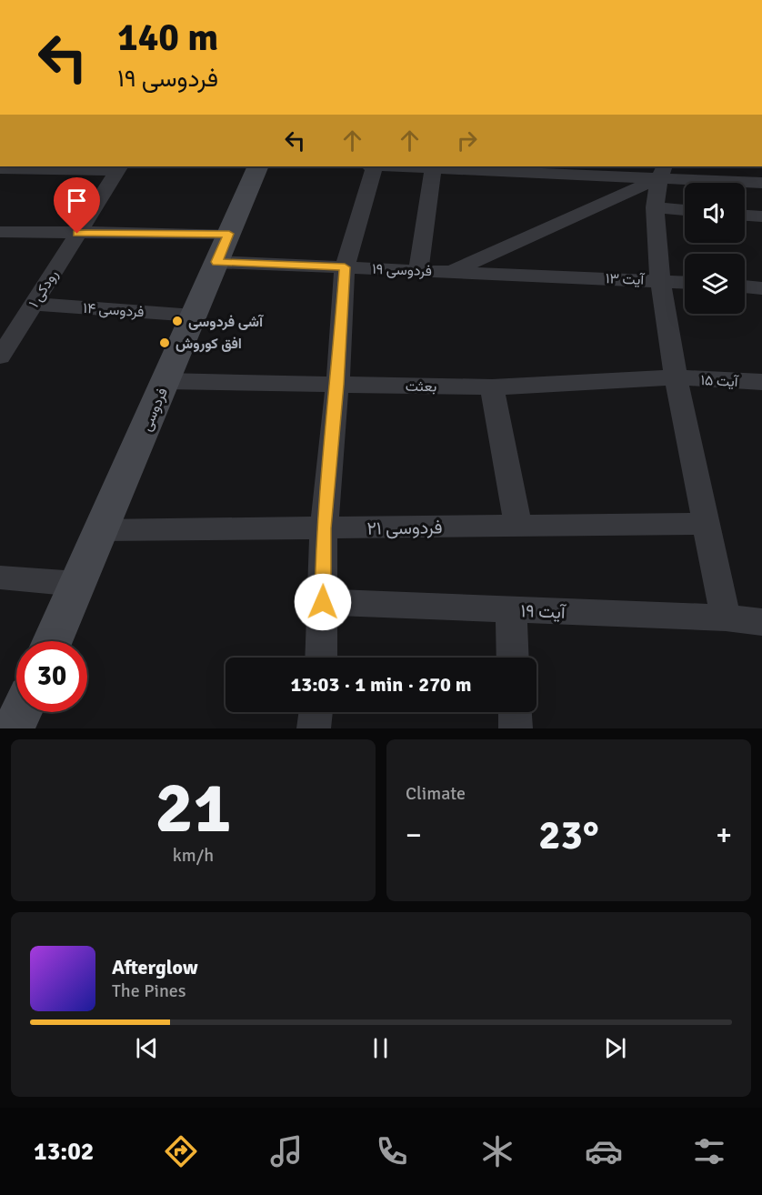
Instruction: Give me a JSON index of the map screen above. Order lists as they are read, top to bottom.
{
  "streets": {
    "main road": ["فردوسی"],
    "street": [
      "فردوسی ۱۹",
      "آیت ۱۳",
      "رودکی ۱",
      "فردوسی ۱۴",
      "آیت ۱۵",
      "بعثت",
      "فردوسی ۲۱",
      "آیت ۱۹"
    ]
  },
  "crossings": [
    ["فردوسی ۱۹", "آیت ۱۳"],
    ["فردوسی ۱۹", "رودکی ۱"],
    ["فردوسی ۱۹", "فردوسی"],
    ["رودکی ۱", "فردوسی ۱۴"],
    ["فردوسی ۱۴", "فردوسی"],
    ["آیت ۱۵", "بعثت"],
    ["بعثت", "فردوسی"],
    ["فردوسی", "فردوسی ۲۱"]
  ],
  "places": ["آشی فردوسی", "افق کوروش"],
  "page": {
    "turn": ["140 m", "فردوسی ۱۹"],
    "limit": "30",
    "trip": "13:03 · 1 min · 270 m",
    "tile": [
      ["21", "km/h"],
      "Climate"
    ],
    "heat": ["−", "23°", "+"],
    "song": ["Afterglow", "The Pines"],
    "tabs": "13:02"
  }
}
